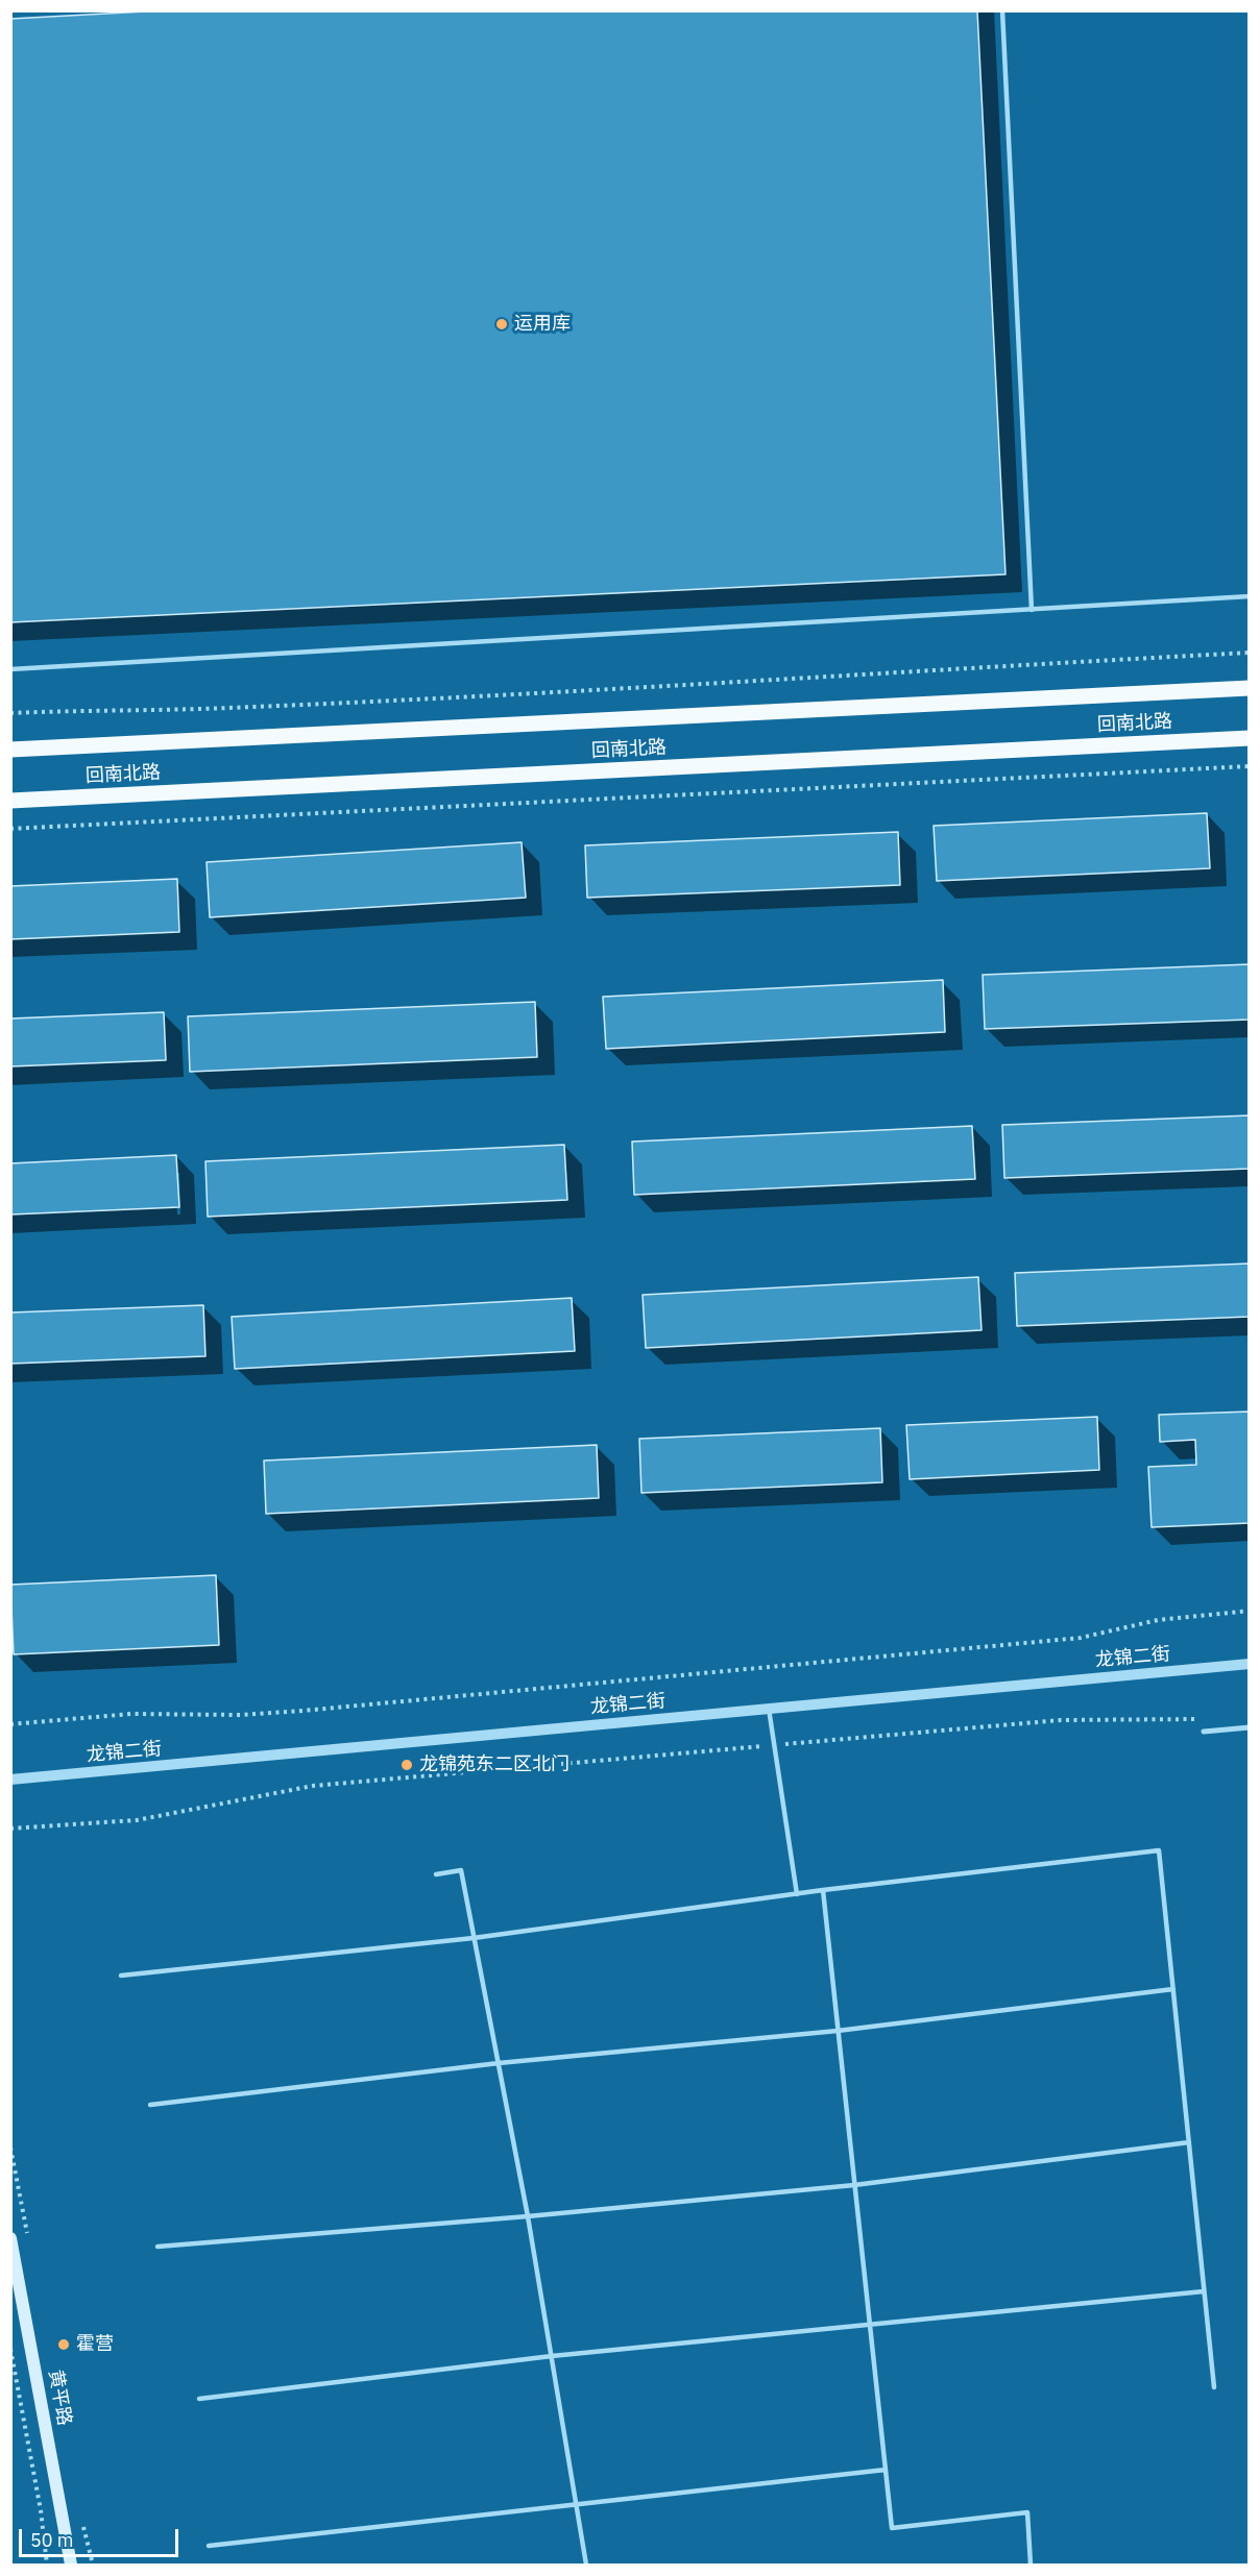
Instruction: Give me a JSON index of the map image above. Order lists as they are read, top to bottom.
{
  "streets": {
    "main road": ["回南北路", "黄平路"],
    "street": ["龙锦二街"]
  },
  "places": ["运用库", "龙锦苑东二区北门", "霍营"],
  "scale_bar": "50 m"
}
